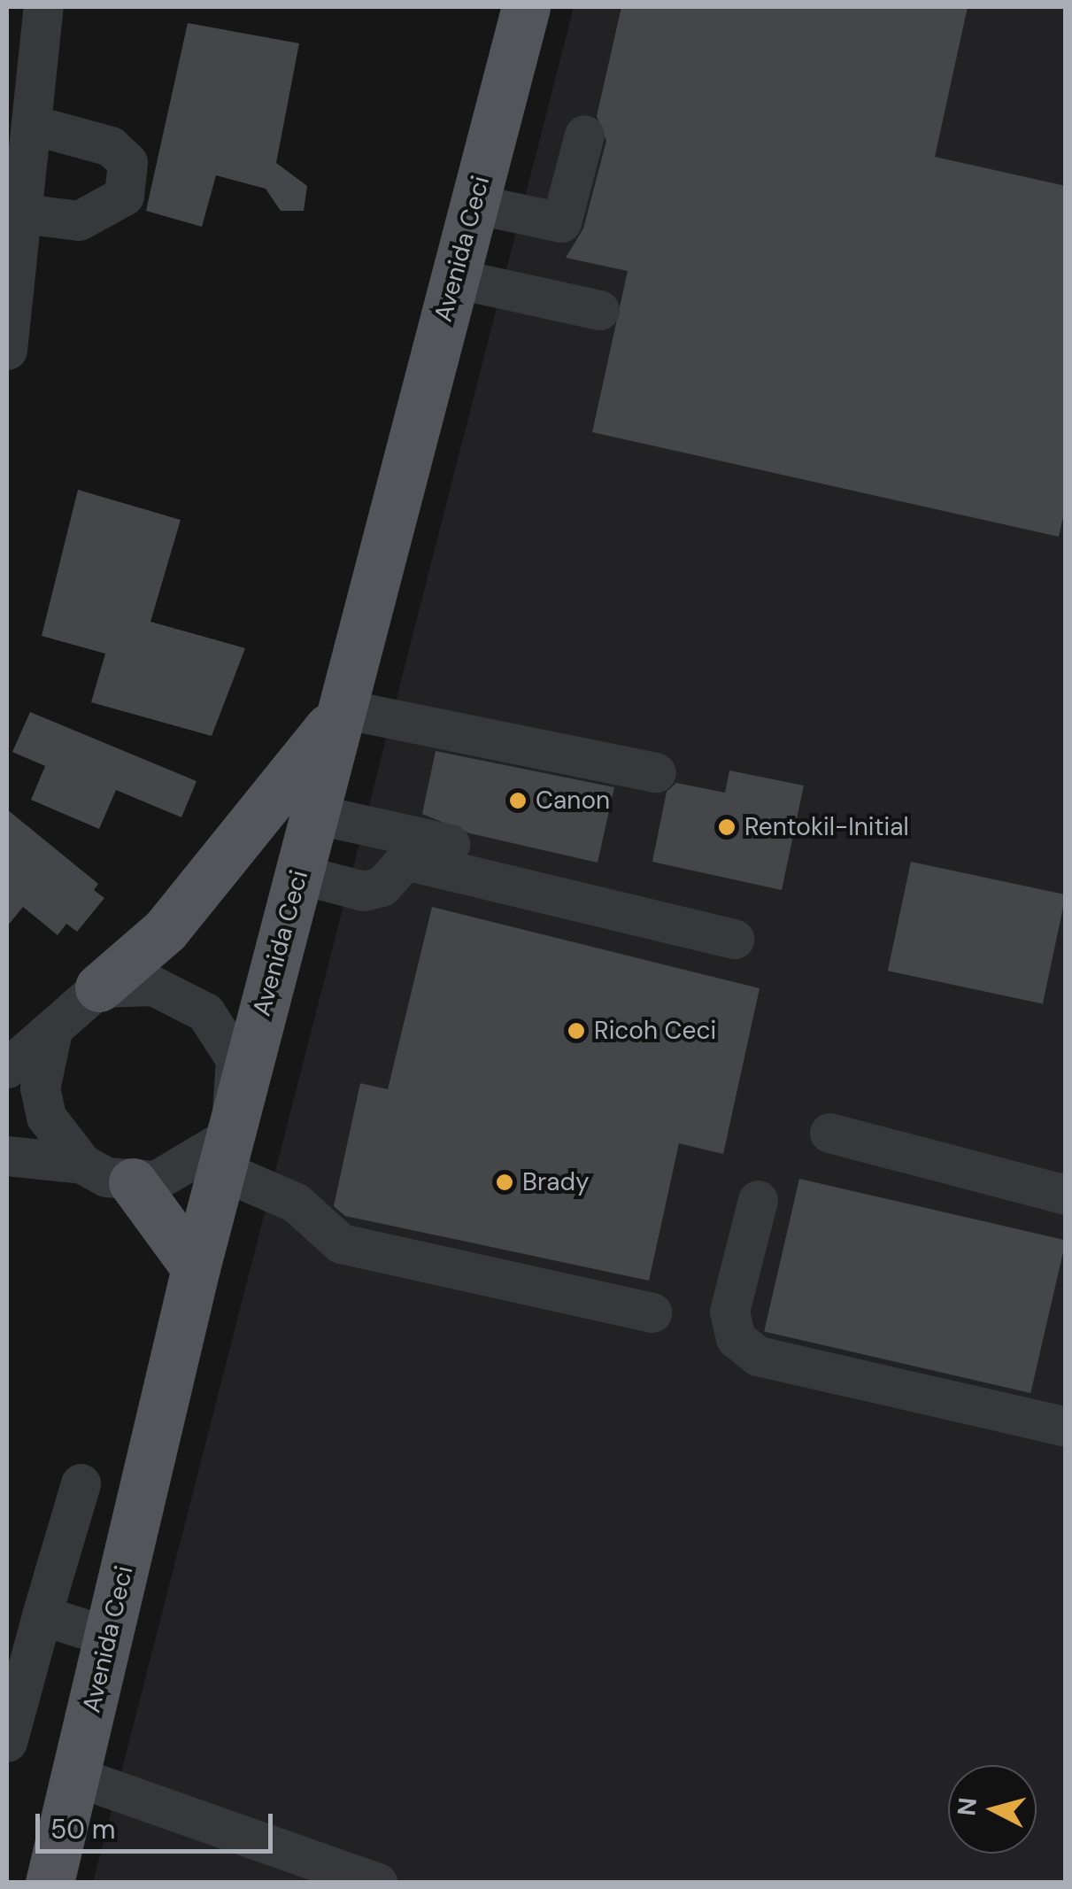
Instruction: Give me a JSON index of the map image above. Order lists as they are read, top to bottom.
{
  "streets": {
    "main road": ["Avenida Ceci"]
  },
  "places": [
    "Canon",
    "Rentokil-Initial",
    "Ricoh Ceci",
    "Brady"
  ],
  "scale_bar": "50 m",
  "north": "left"
}
